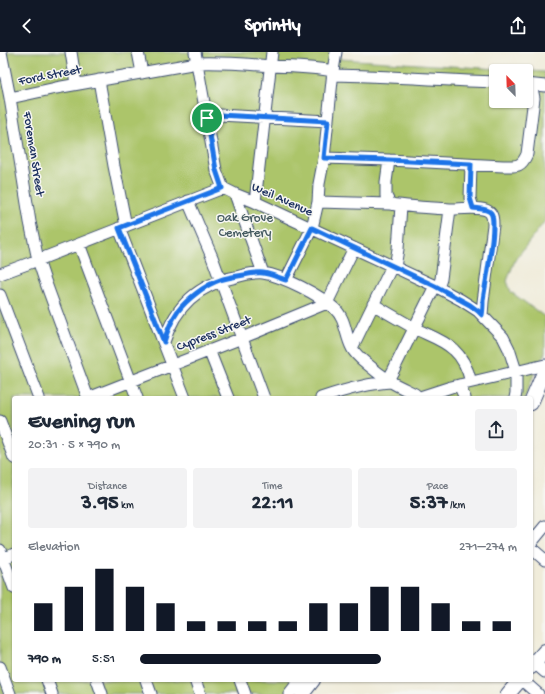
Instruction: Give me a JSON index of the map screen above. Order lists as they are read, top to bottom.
{
  "streets": {
    "street": [
      "Ford Street",
      "Foreman Street",
      "Weil Avenue",
      "Cypress Street"
    ]
  },
  "crossings": [
    ["Ford Street", "Foreman Street"]
  ],
  "parks": ["Oak Grove Cemetery"],
  "north": "top left",
  "page": {
    "header": "Sprintly",
    "heading": ["Evening run", "20:31 · 5 × 790 m"],
    "stats": [
      ["Distance", "3.95 km"],
      ["Time", "22:11"],
      ["Pace", "5:37 /km"]
    ],
    "chart": ["Elevation", "271–274 m"],
    "list": [
      {
        "name": "790 m",
        "note": "5:51"
      }
    ]
  }
}
